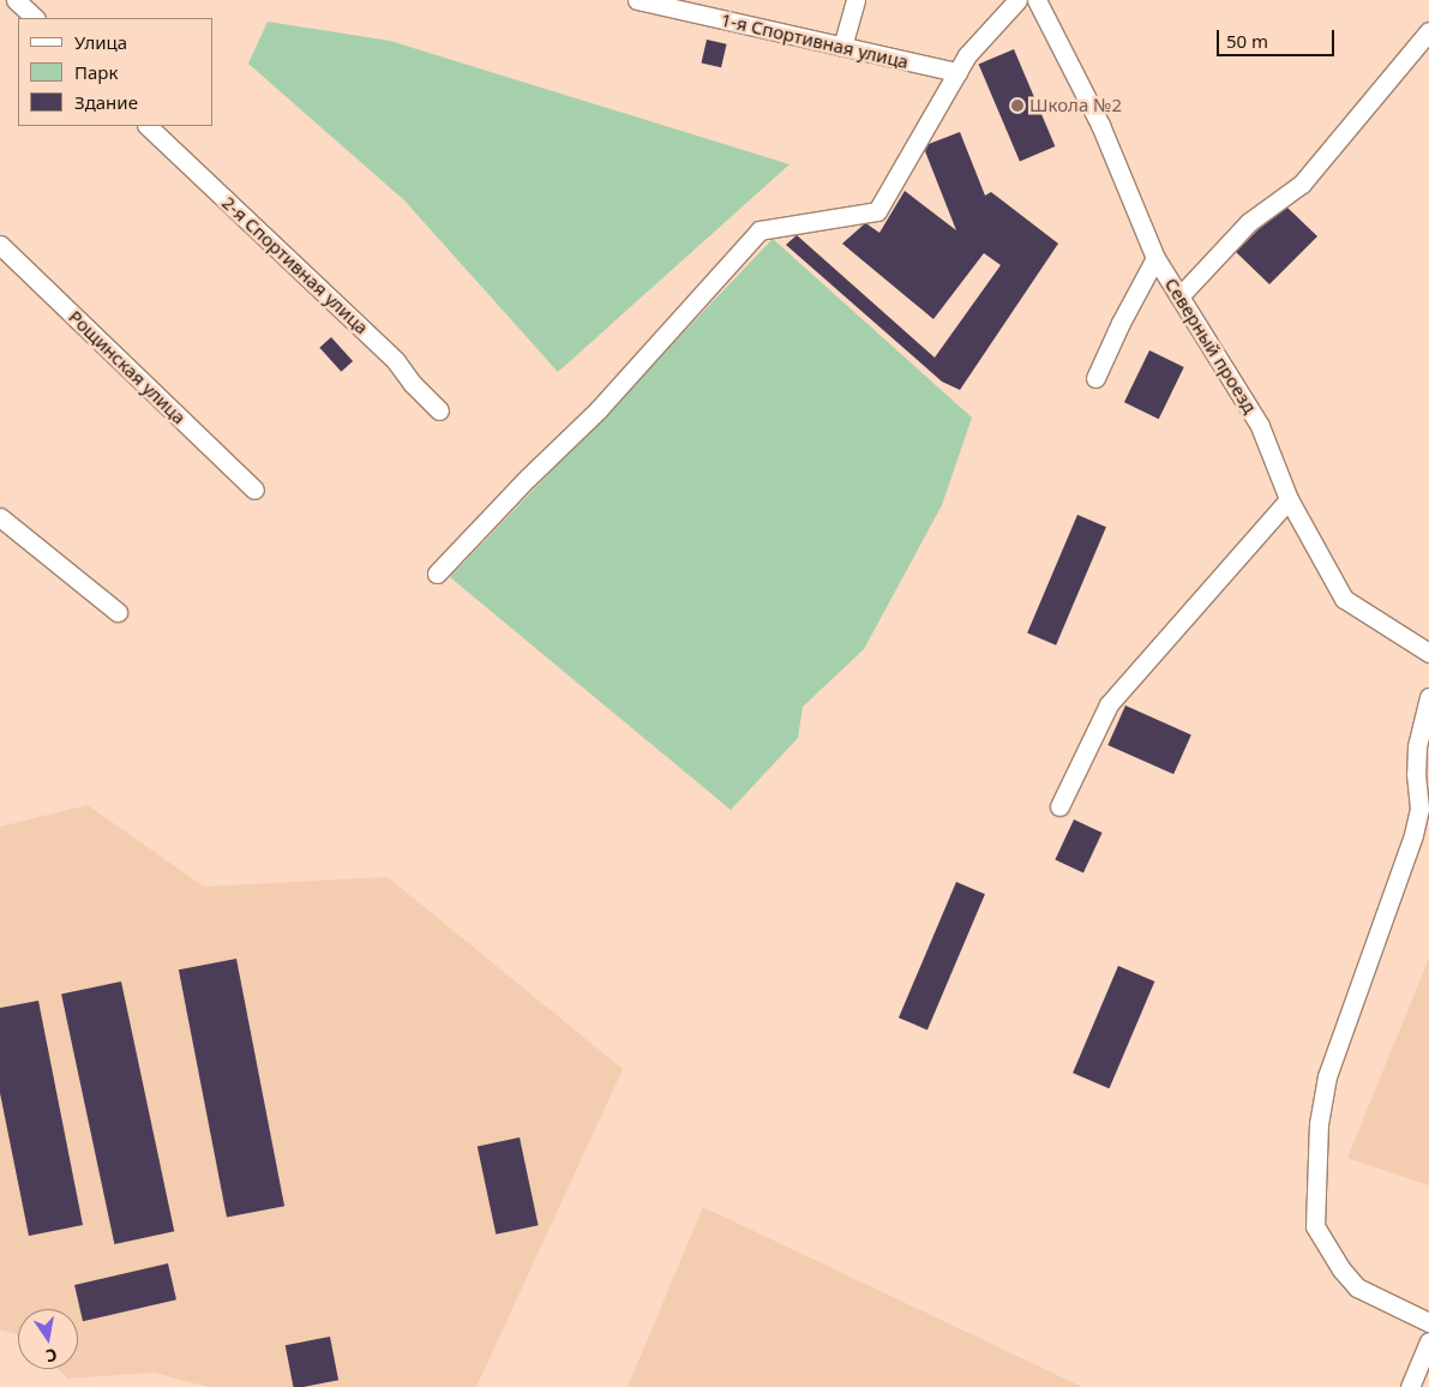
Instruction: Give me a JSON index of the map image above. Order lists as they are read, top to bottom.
{
  "streets": {
    "street": [
      "1-я Спортивная улица",
      "2-я Спортивная улица",
      "Северный проезд",
      "Рощинская улица"
    ]
  },
  "places": ["Школа №2"],
  "legend": ["Улица", "Парк", "Здание"],
  "scale_bar": "50 m",
  "north": "bottom"
}
